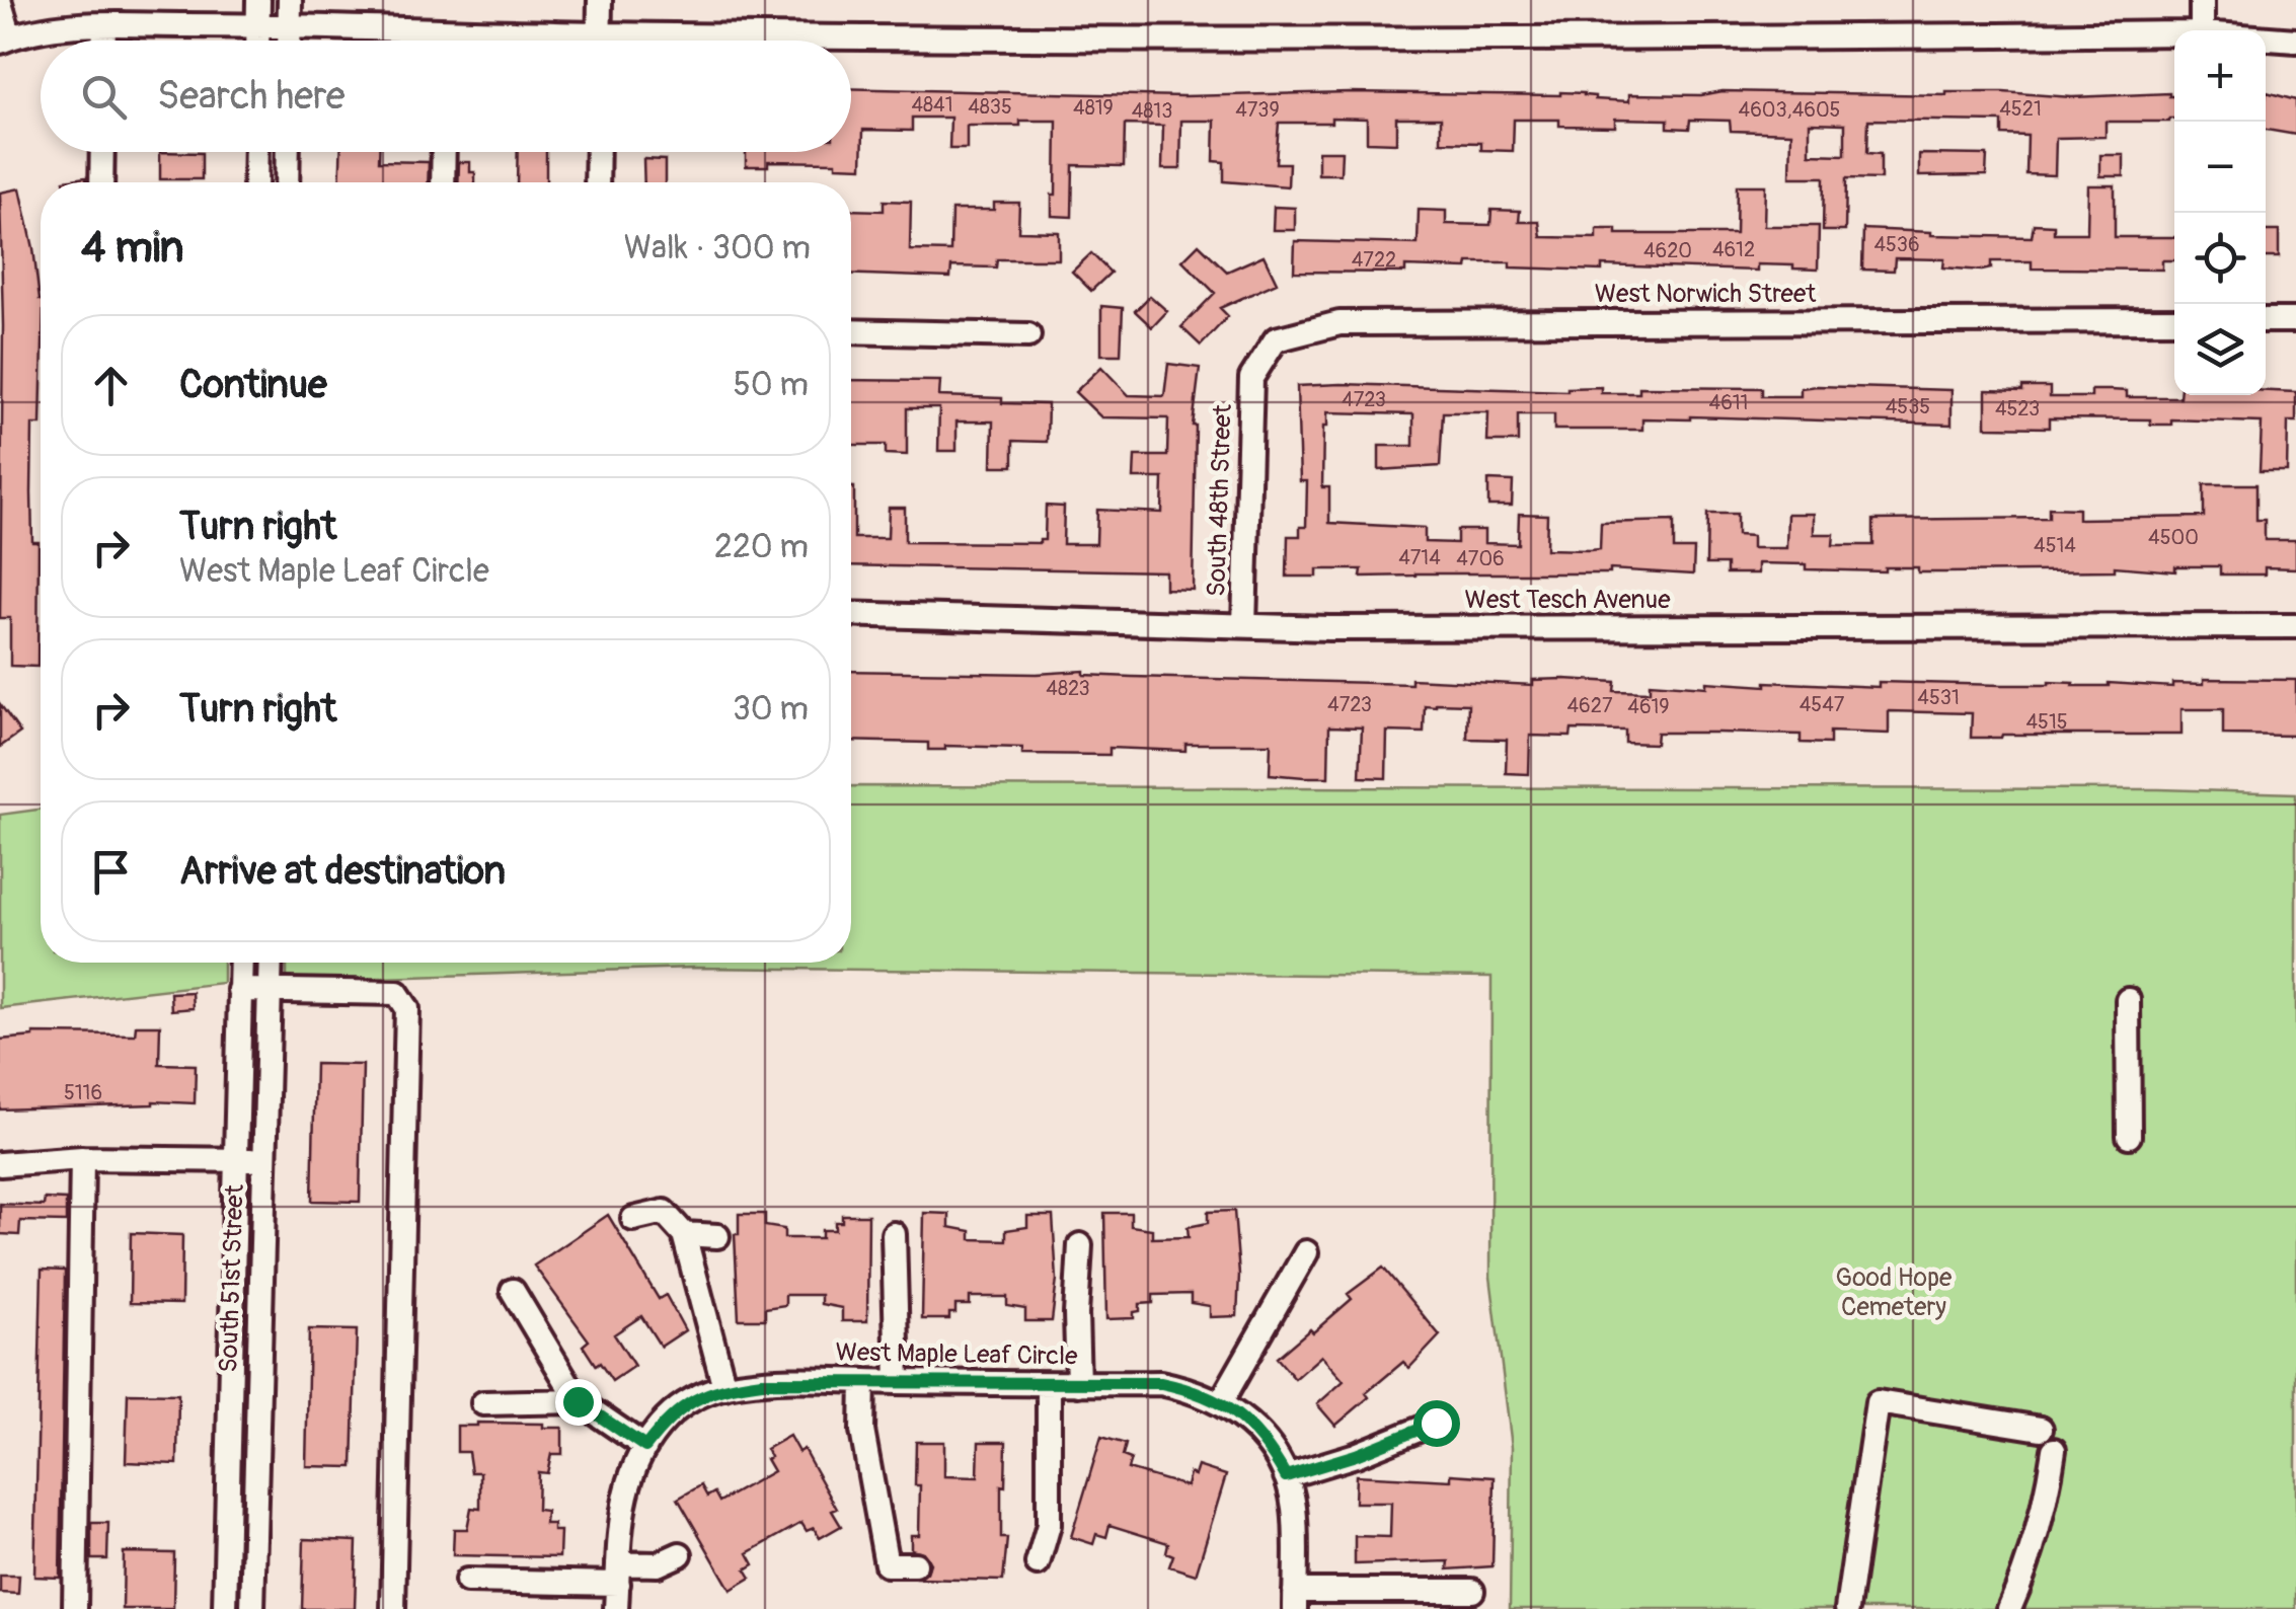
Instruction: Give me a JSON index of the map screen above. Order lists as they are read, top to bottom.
{
  "streets": {
    "street": [
      "West Norwich Street",
      "South 48th Street",
      "West Tesch Avenue",
      "South 51st Street",
      "West Maple Leaf Circle"
    ]
  },
  "crossings": [
    ["West Norwich Street", "South 48th Street"],
    ["South 48th Street", "West Tesch Avenue"]
  ],
  "parks": ["Good Hope Cemetery"],
  "house_numbers": [
    "4841",
    "4835",
    "4819",
    "4521",
    "4739",
    "4603,4605",
    "4813",
    "4536",
    "4612",
    "4620",
    "4722",
    "4723",
    "4611",
    "4535",
    "4523",
    "4500",
    "4514",
    "4714",
    "4706",
    "4823",
    "4531",
    "4723",
    "4547",
    "4627",
    "4619",
    "4515",
    "5116"
  ],
  "page": {
    "map_buttons": ["+", "−"],
    "search": "Search here",
    "heading": ["4 min", "Walk · 300 m"],
    "list": [
      ["Continue", "50 m"],
      ["Turn right", "West Maple Leaf Circle", "220 m"],
      ["Turn right", "30 m"],
      "Arrive at destination"
    ]
  }
}
